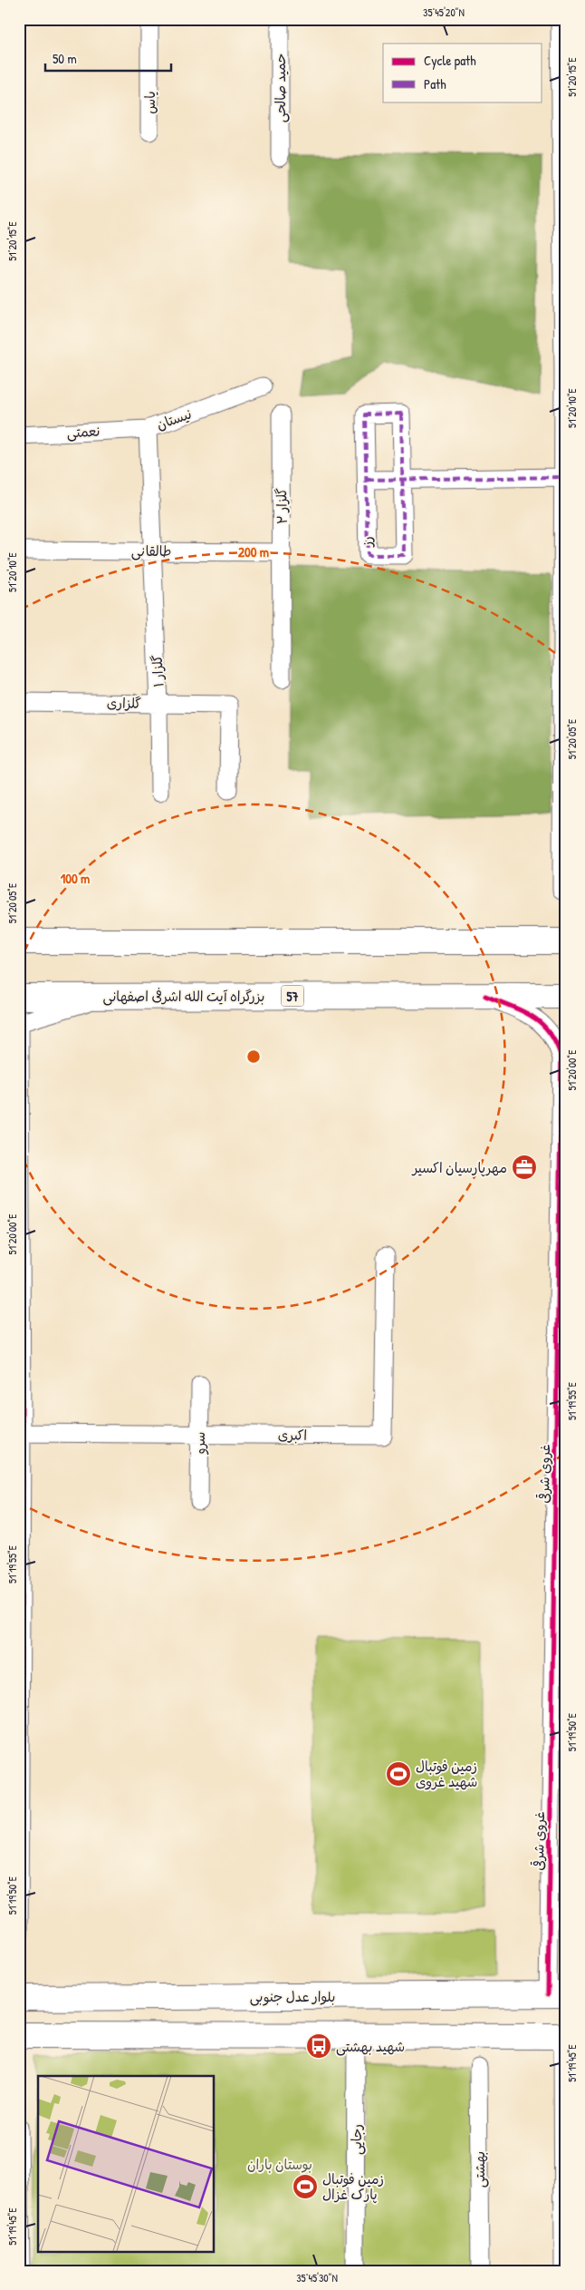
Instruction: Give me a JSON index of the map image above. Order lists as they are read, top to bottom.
{
  "streets": {
    "main road": ["بزرگراه آیت الله اشرفی اصفهانی", "57", "بلوار عدل جنوبی"],
    "street": [
      "حمید صالحی",
      "یاس",
      "نیستان",
      "نعمتی",
      "گلزار ۲",
      "رز",
      "طالقانی",
      "گلزار ۱",
      "گلزاری",
      "اکبری",
      "سرو",
      "غروی شرقی",
      "رجایی",
      "بهشتی"
    ]
  },
  "crossings": [
    ["نیستان", "نعمتی"],
    ["نیستان", "طالقانی"],
    ["نیستان", "گلزار ۱"],
    ["گلزار ۲", "طالقانی"],
    ["طالقانی", "گلزار ۱"],
    ["گلزار ۱", "گلزاری"],
    ["بزرگراه آیت الله اشرفی اصفهانی", "غروی شرقی"],
    ["اکبری", "سرو"],
    ["غروی شرقی", "بلوار عدل جنوبی"]
  ],
  "parks": ["بوستان باران"],
  "places": {
    "office": ["مهرپارسیان اکسیر"],
    "sports": ["زمین فوتبال شهید غروی", "زمین فوتبال پارک غزال"],
    "bus stop": ["شهید بهشتی"]
  },
  "legend": ["Cycle path", "Path"],
  "scale_bar": "50 m",
  "coordinates": [
    "35°45'20\"N",
    "51°20'15\"E",
    "51°20'10\"E",
    "51°20'05\"E",
    "51°20'00\"E",
    "51°19'55\"E",
    "51°19'50\"E",
    "51°19'45\"E",
    "35°45'30\"N"
  ],
  "rings": ["200 m", "100 m"]
}
